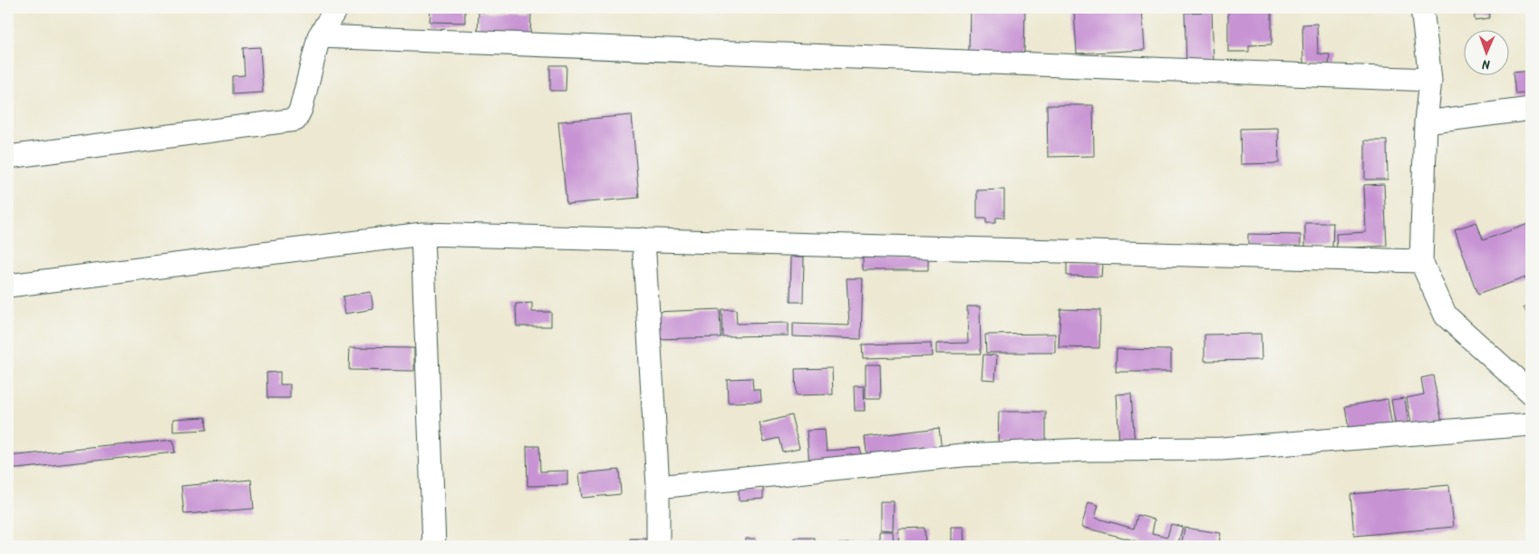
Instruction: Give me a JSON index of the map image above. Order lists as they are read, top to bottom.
{
  "north": "bottom"
}
